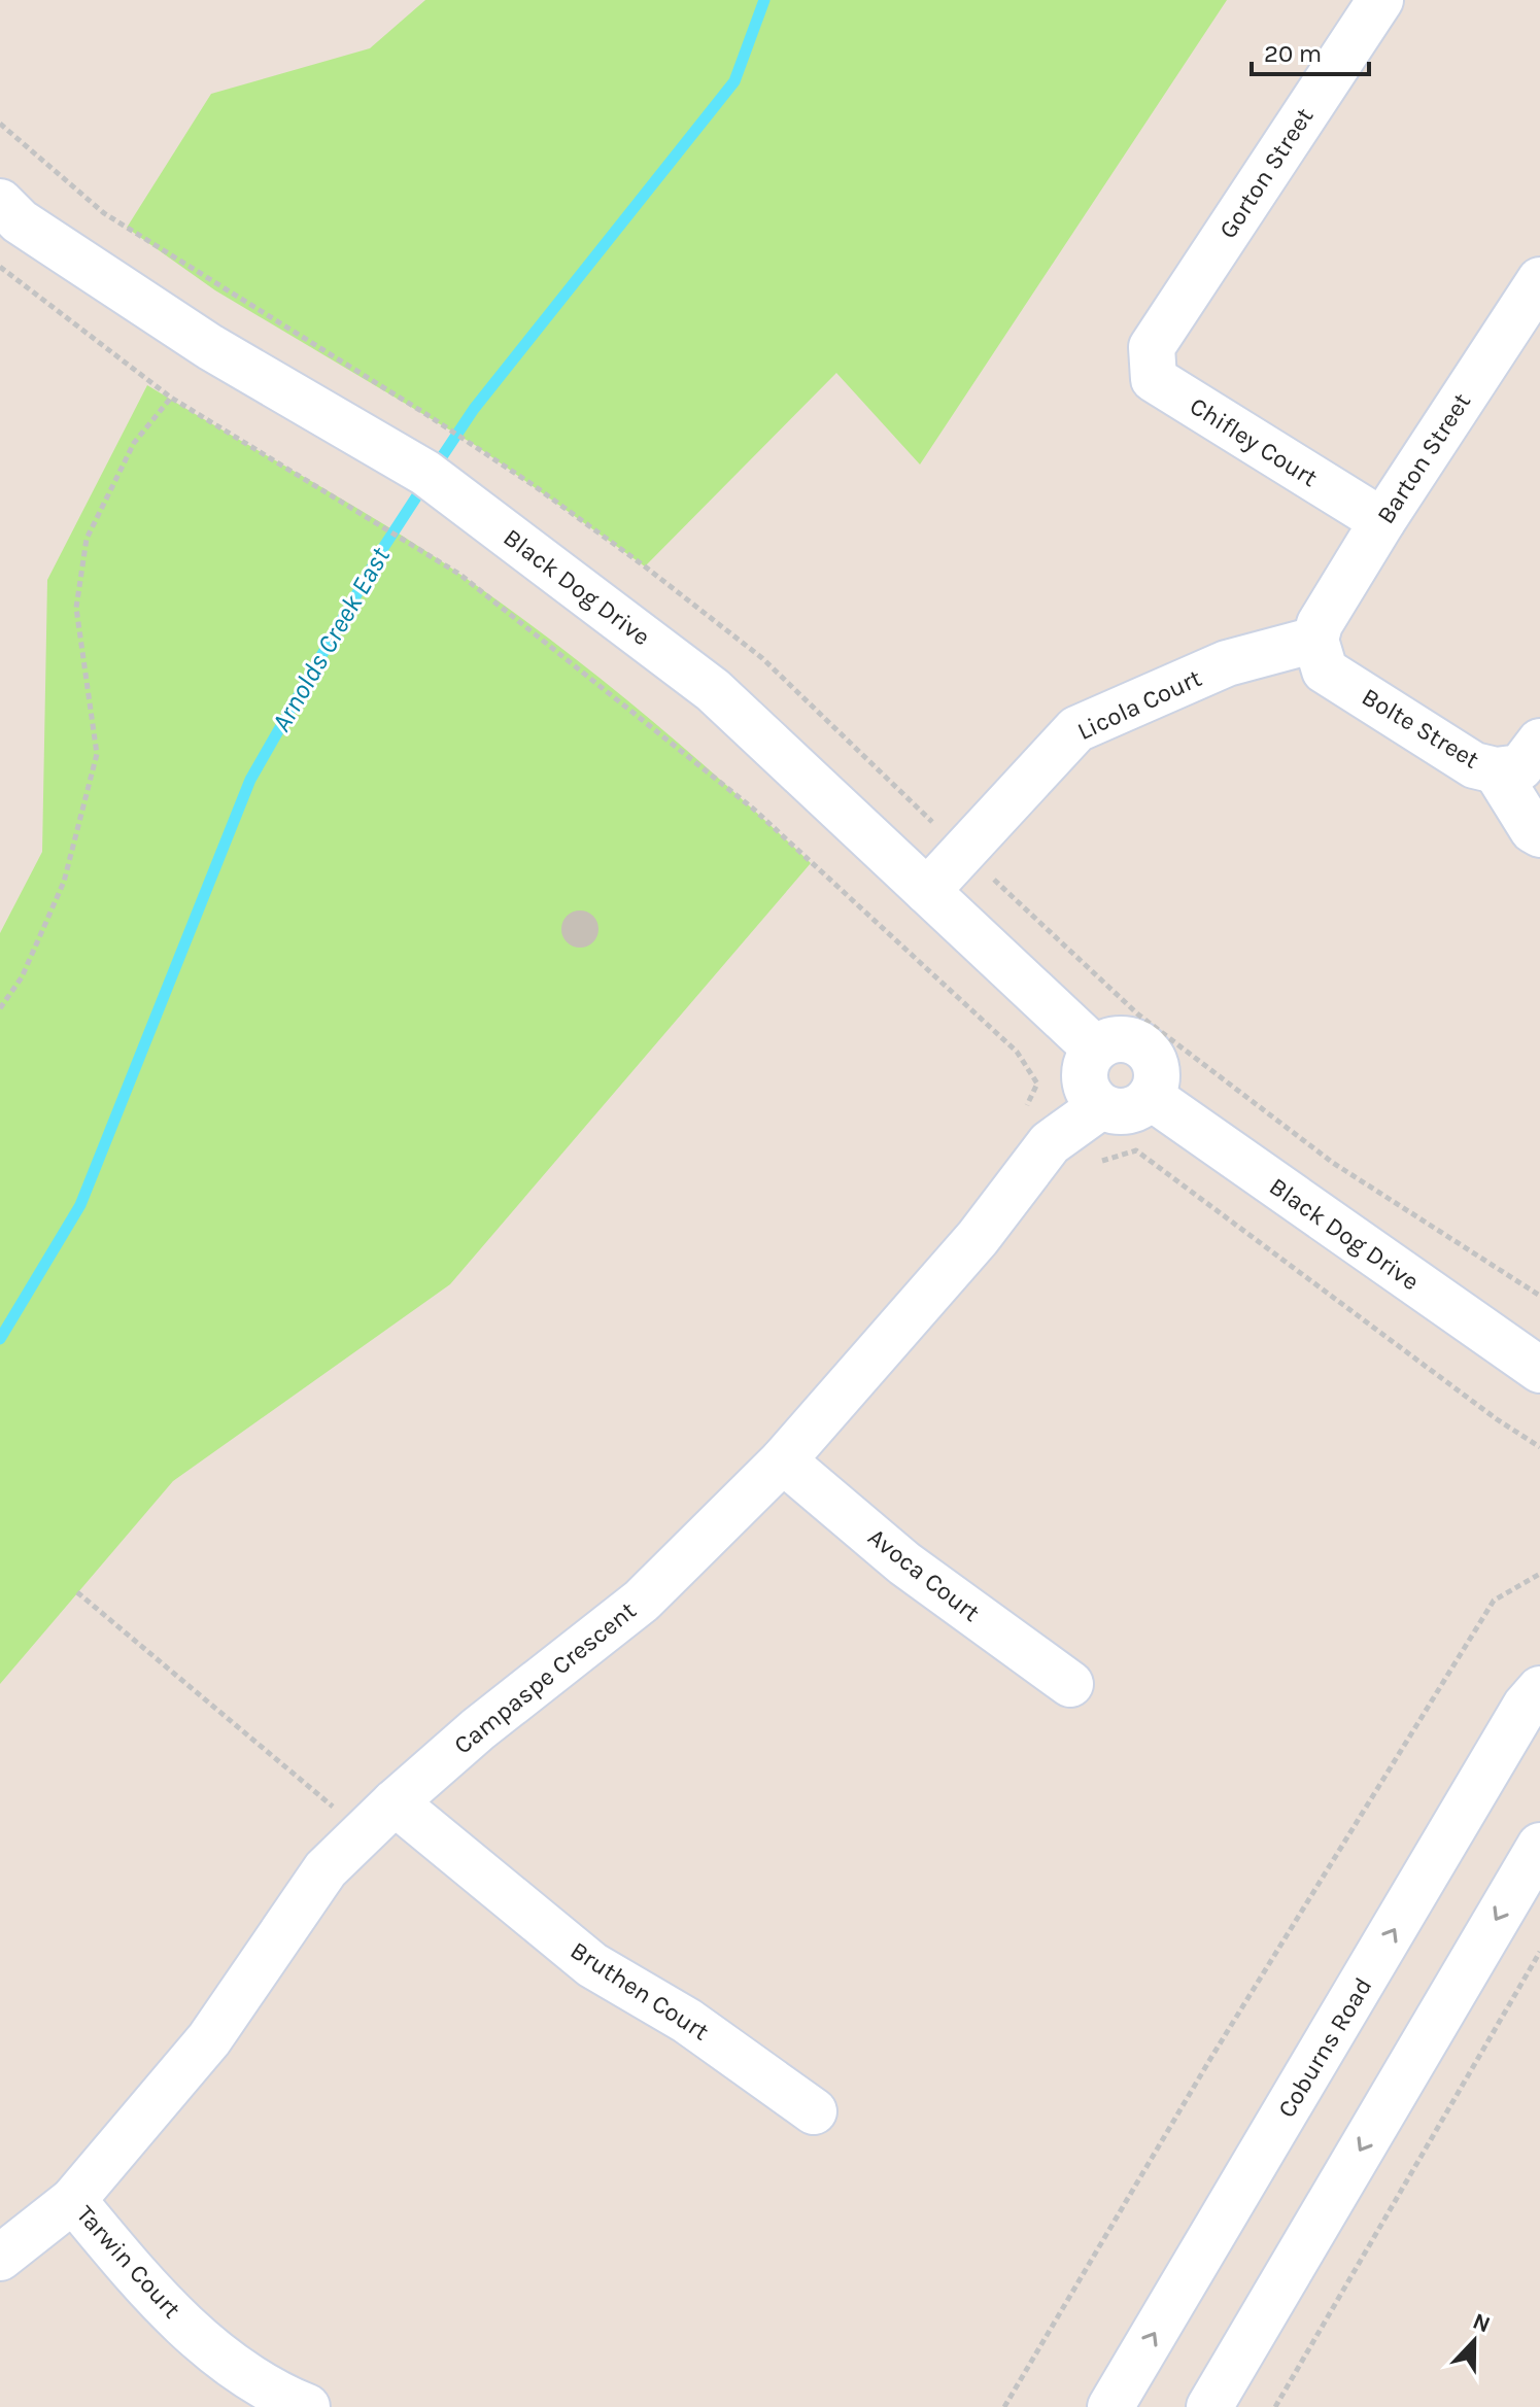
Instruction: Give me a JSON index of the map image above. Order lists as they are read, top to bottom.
{
  "streets": {
    "street": [
      "Gorton Street",
      "Chifley Court",
      "Barton Street",
      "Black Dog Drive",
      "Licola Court",
      "Bolte Street",
      "Avoca Court",
      "Campaspe Crescent",
      "Bruthen Court",
      "Coburns Road",
      "Tarwin Court"
    ]
  },
  "crossings": [
    ["Gorton Street", "Chifley Court"],
    ["Chifley Court", "Barton Street"],
    ["Barton Street", "Licola Court"],
    ["Barton Street", "Bolte Street"],
    ["Black Dog Drive", "Licola Court"],
    ["Black Dog Drive", "Campaspe Crescent"],
    ["Licola Court", "Bolte Street"],
    ["Avoca Court", "Campaspe Crescent"],
    ["Campaspe Crescent", "Bruthen Court"],
    ["Campaspe Crescent", "Tarwin Court"]
  ],
  "water": ["Arnolds Creek East"],
  "scale_bar": "20 m",
  "north": "top"
}
